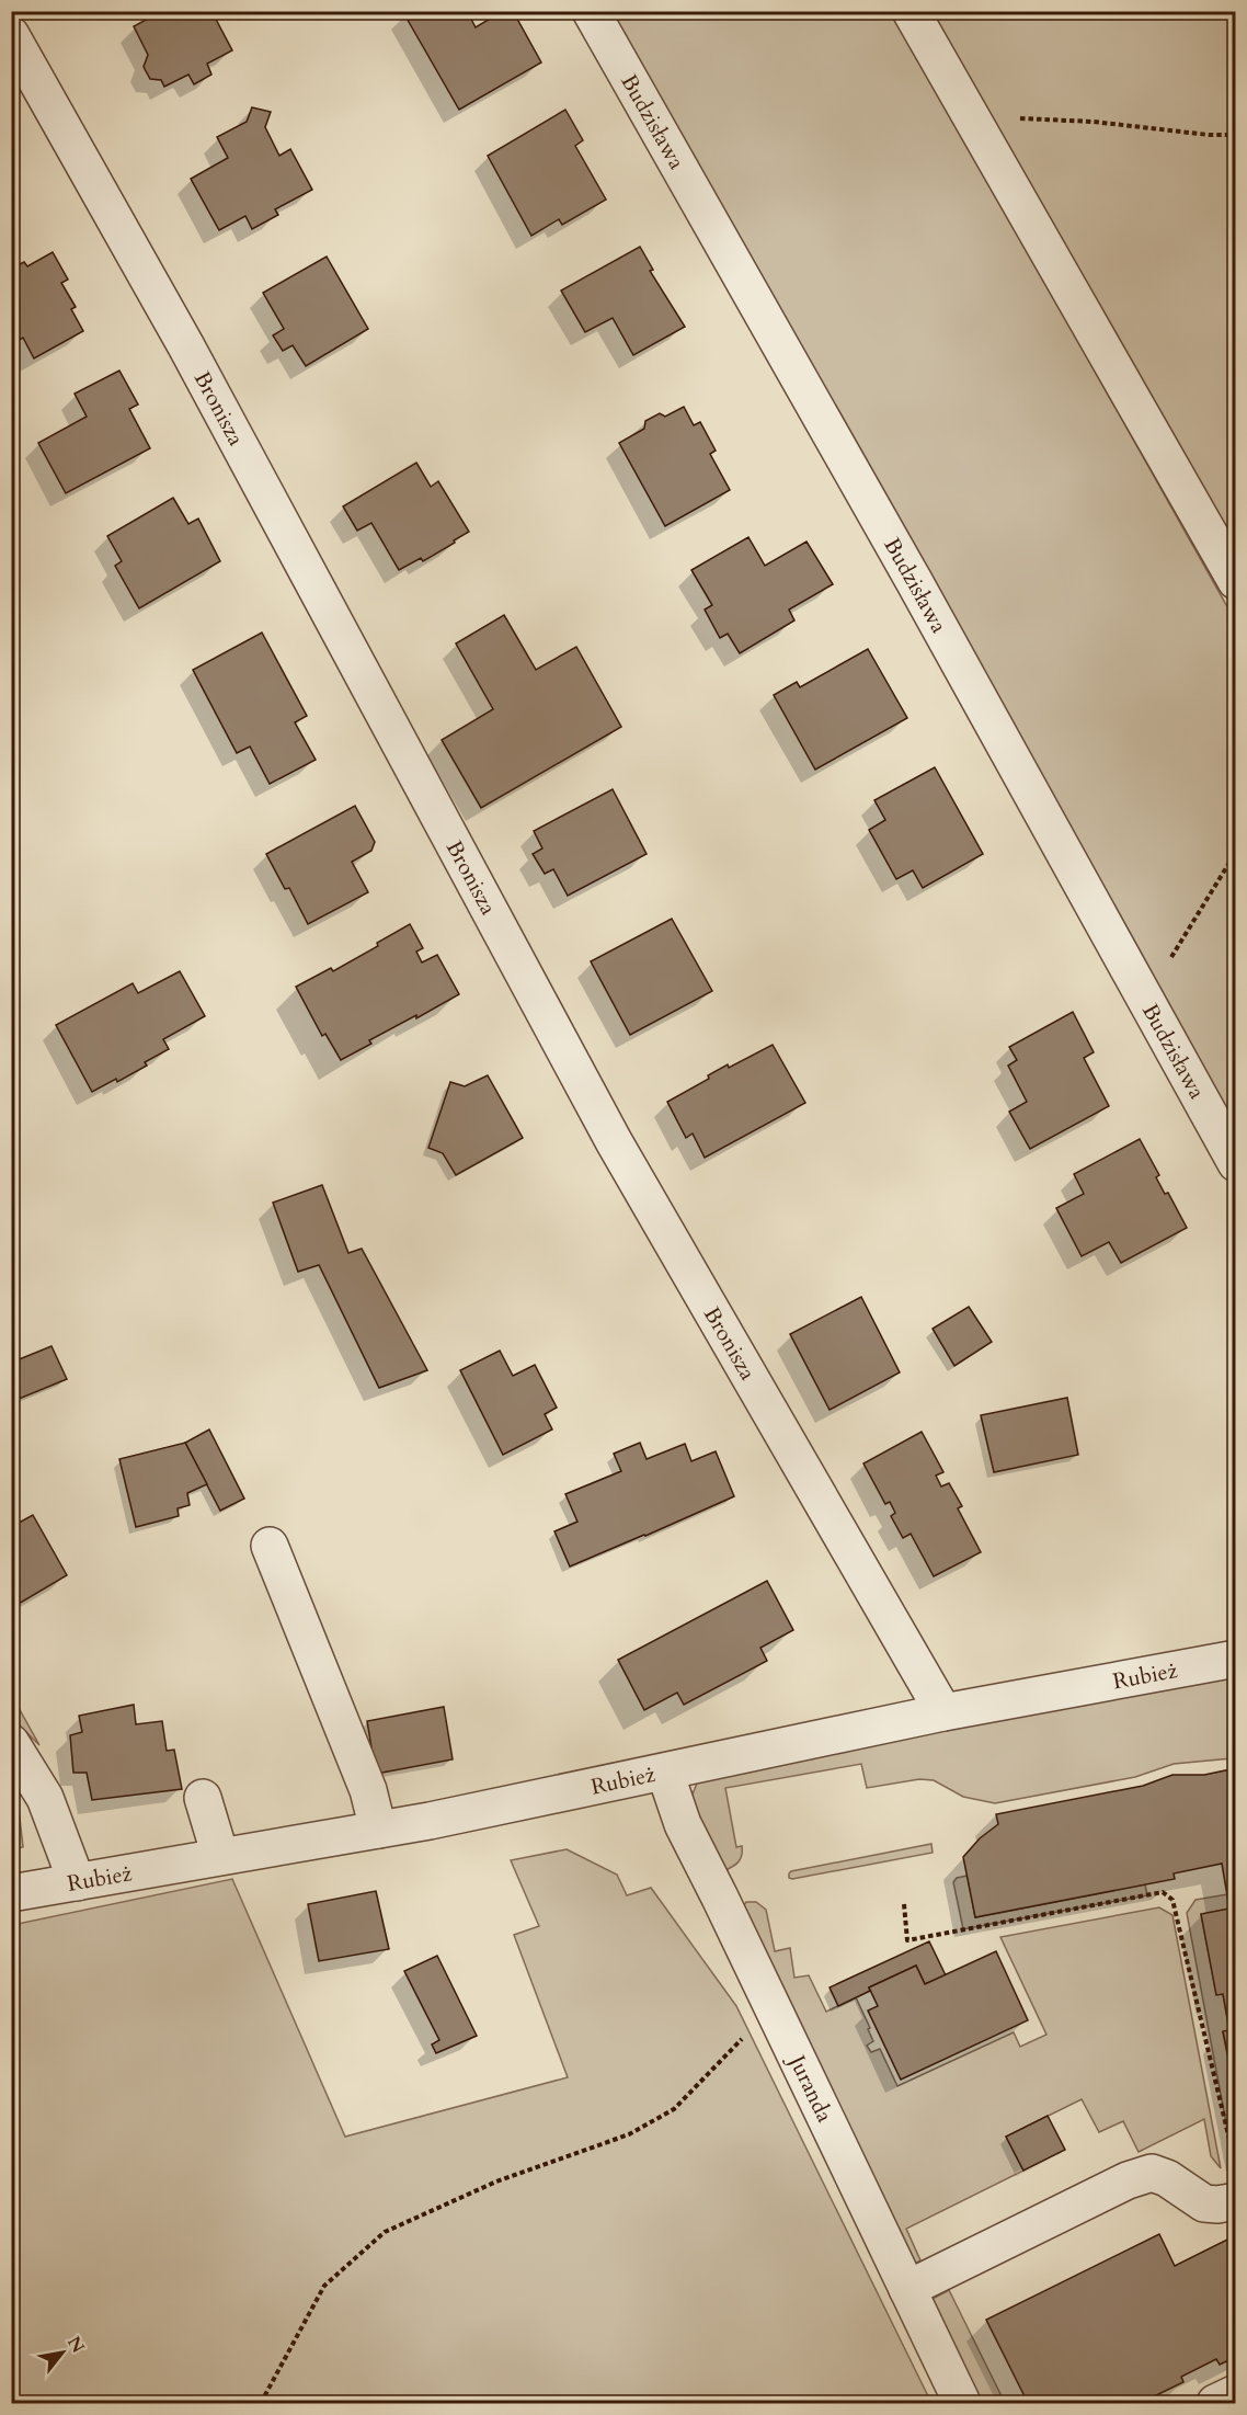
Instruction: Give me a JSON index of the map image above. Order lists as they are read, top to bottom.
{
  "streets": {
    "street": [
      "Budzisława",
      "Bronisza",
      "Rubież",
      "Juranda"
    ]
  },
  "crossings": [
    ["Bronisza", "Rubież"],
    ["Rubież", "Juranda"]
  ],
  "north": "top right"
}
